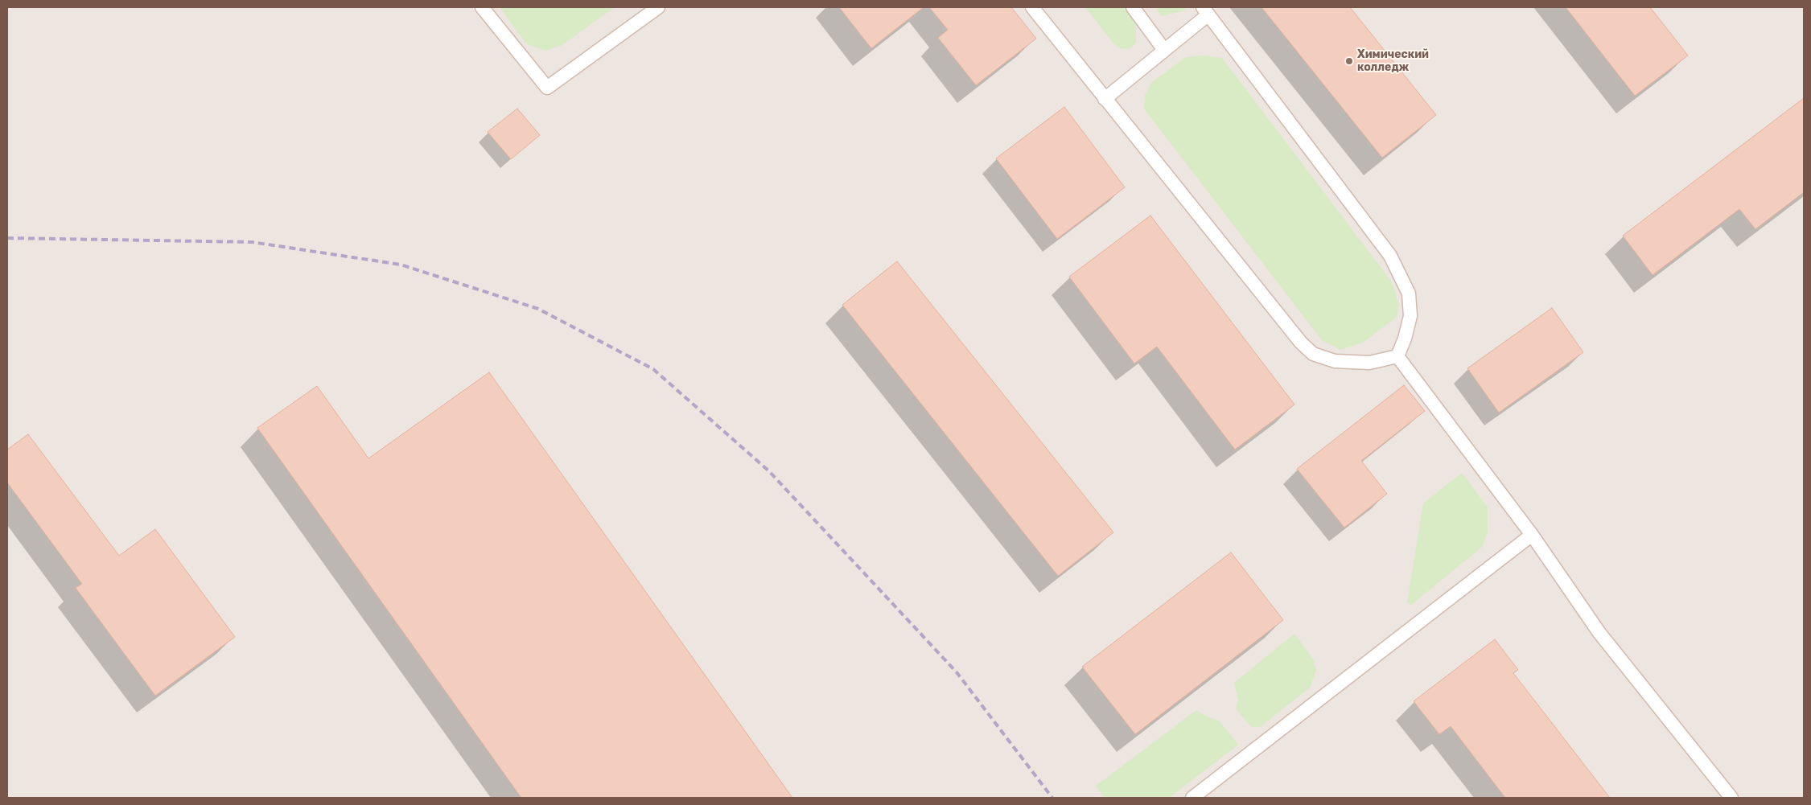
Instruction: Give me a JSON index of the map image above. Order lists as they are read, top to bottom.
{
  "places": ["Химический колледж"]
}
